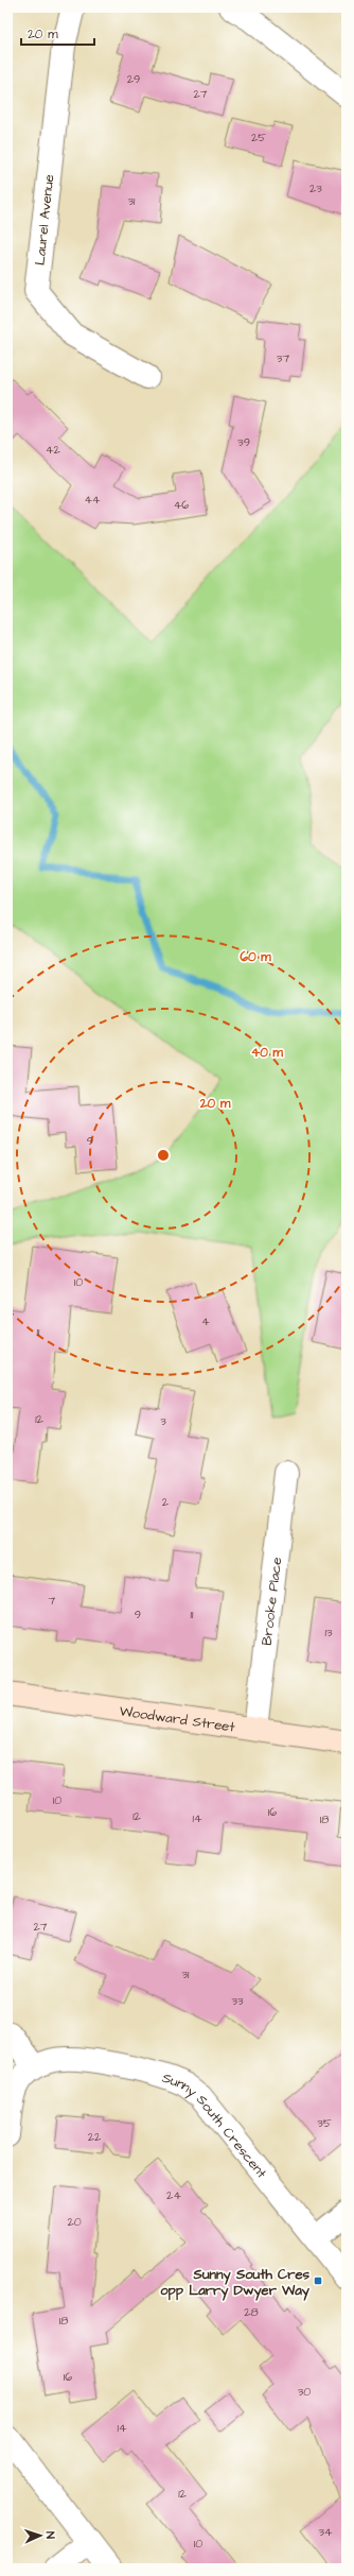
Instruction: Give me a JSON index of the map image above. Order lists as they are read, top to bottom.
{
  "streets": {
    "street": [
      "Laurel Avenue",
      "Brooke Place",
      "Woodward Street",
      "Sunny South Crescent"
    ]
  },
  "crossings": [
    ["Brooke Place", "Woodward Street"]
  ],
  "places": {
    "transit": ["Sunny South Cres opp Larry Dwyer Way"]
  },
  "house_numbers": [
    "29",
    "27",
    "25",
    "23",
    "31",
    "37",
    "39",
    "42",
    "44",
    "46",
    "9",
    "10",
    "4",
    "11",
    "12",
    "3",
    "2",
    "7",
    "9",
    "11",
    "13",
    "10",
    "16",
    "12",
    "14",
    "18",
    "27",
    "31",
    "33",
    "35",
    "22",
    "24",
    "20",
    "28",
    "18",
    "16",
    "30",
    "14",
    "12",
    "34",
    "10"
  ],
  "scale_bar": "20 m",
  "north": "right",
  "rings": ["60 m", "40 m", "20 m"]
}
